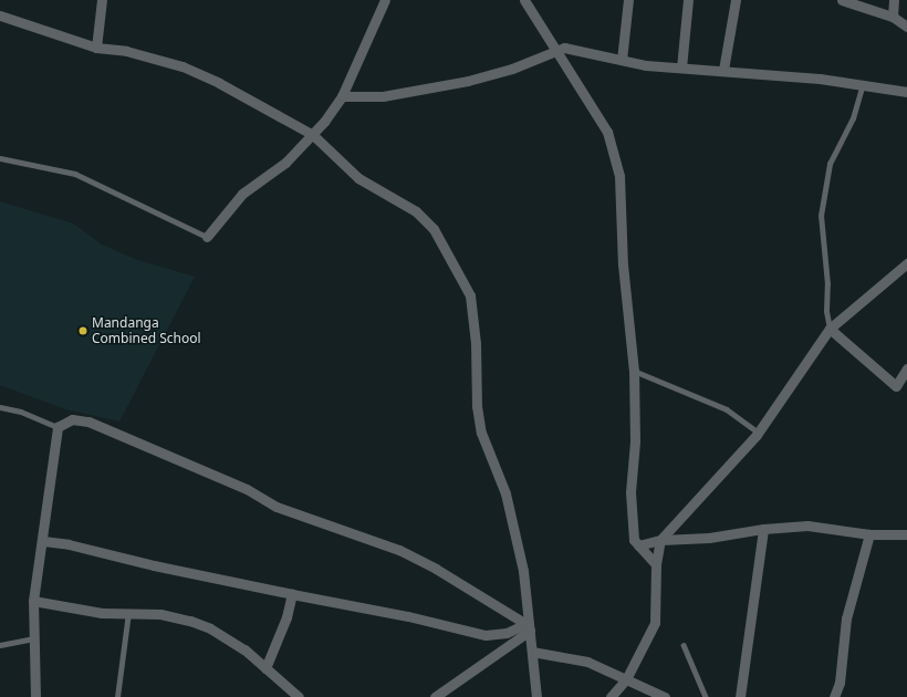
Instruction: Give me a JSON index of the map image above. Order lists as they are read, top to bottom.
{
  "places": ["Mandanga Combined School"]
}
